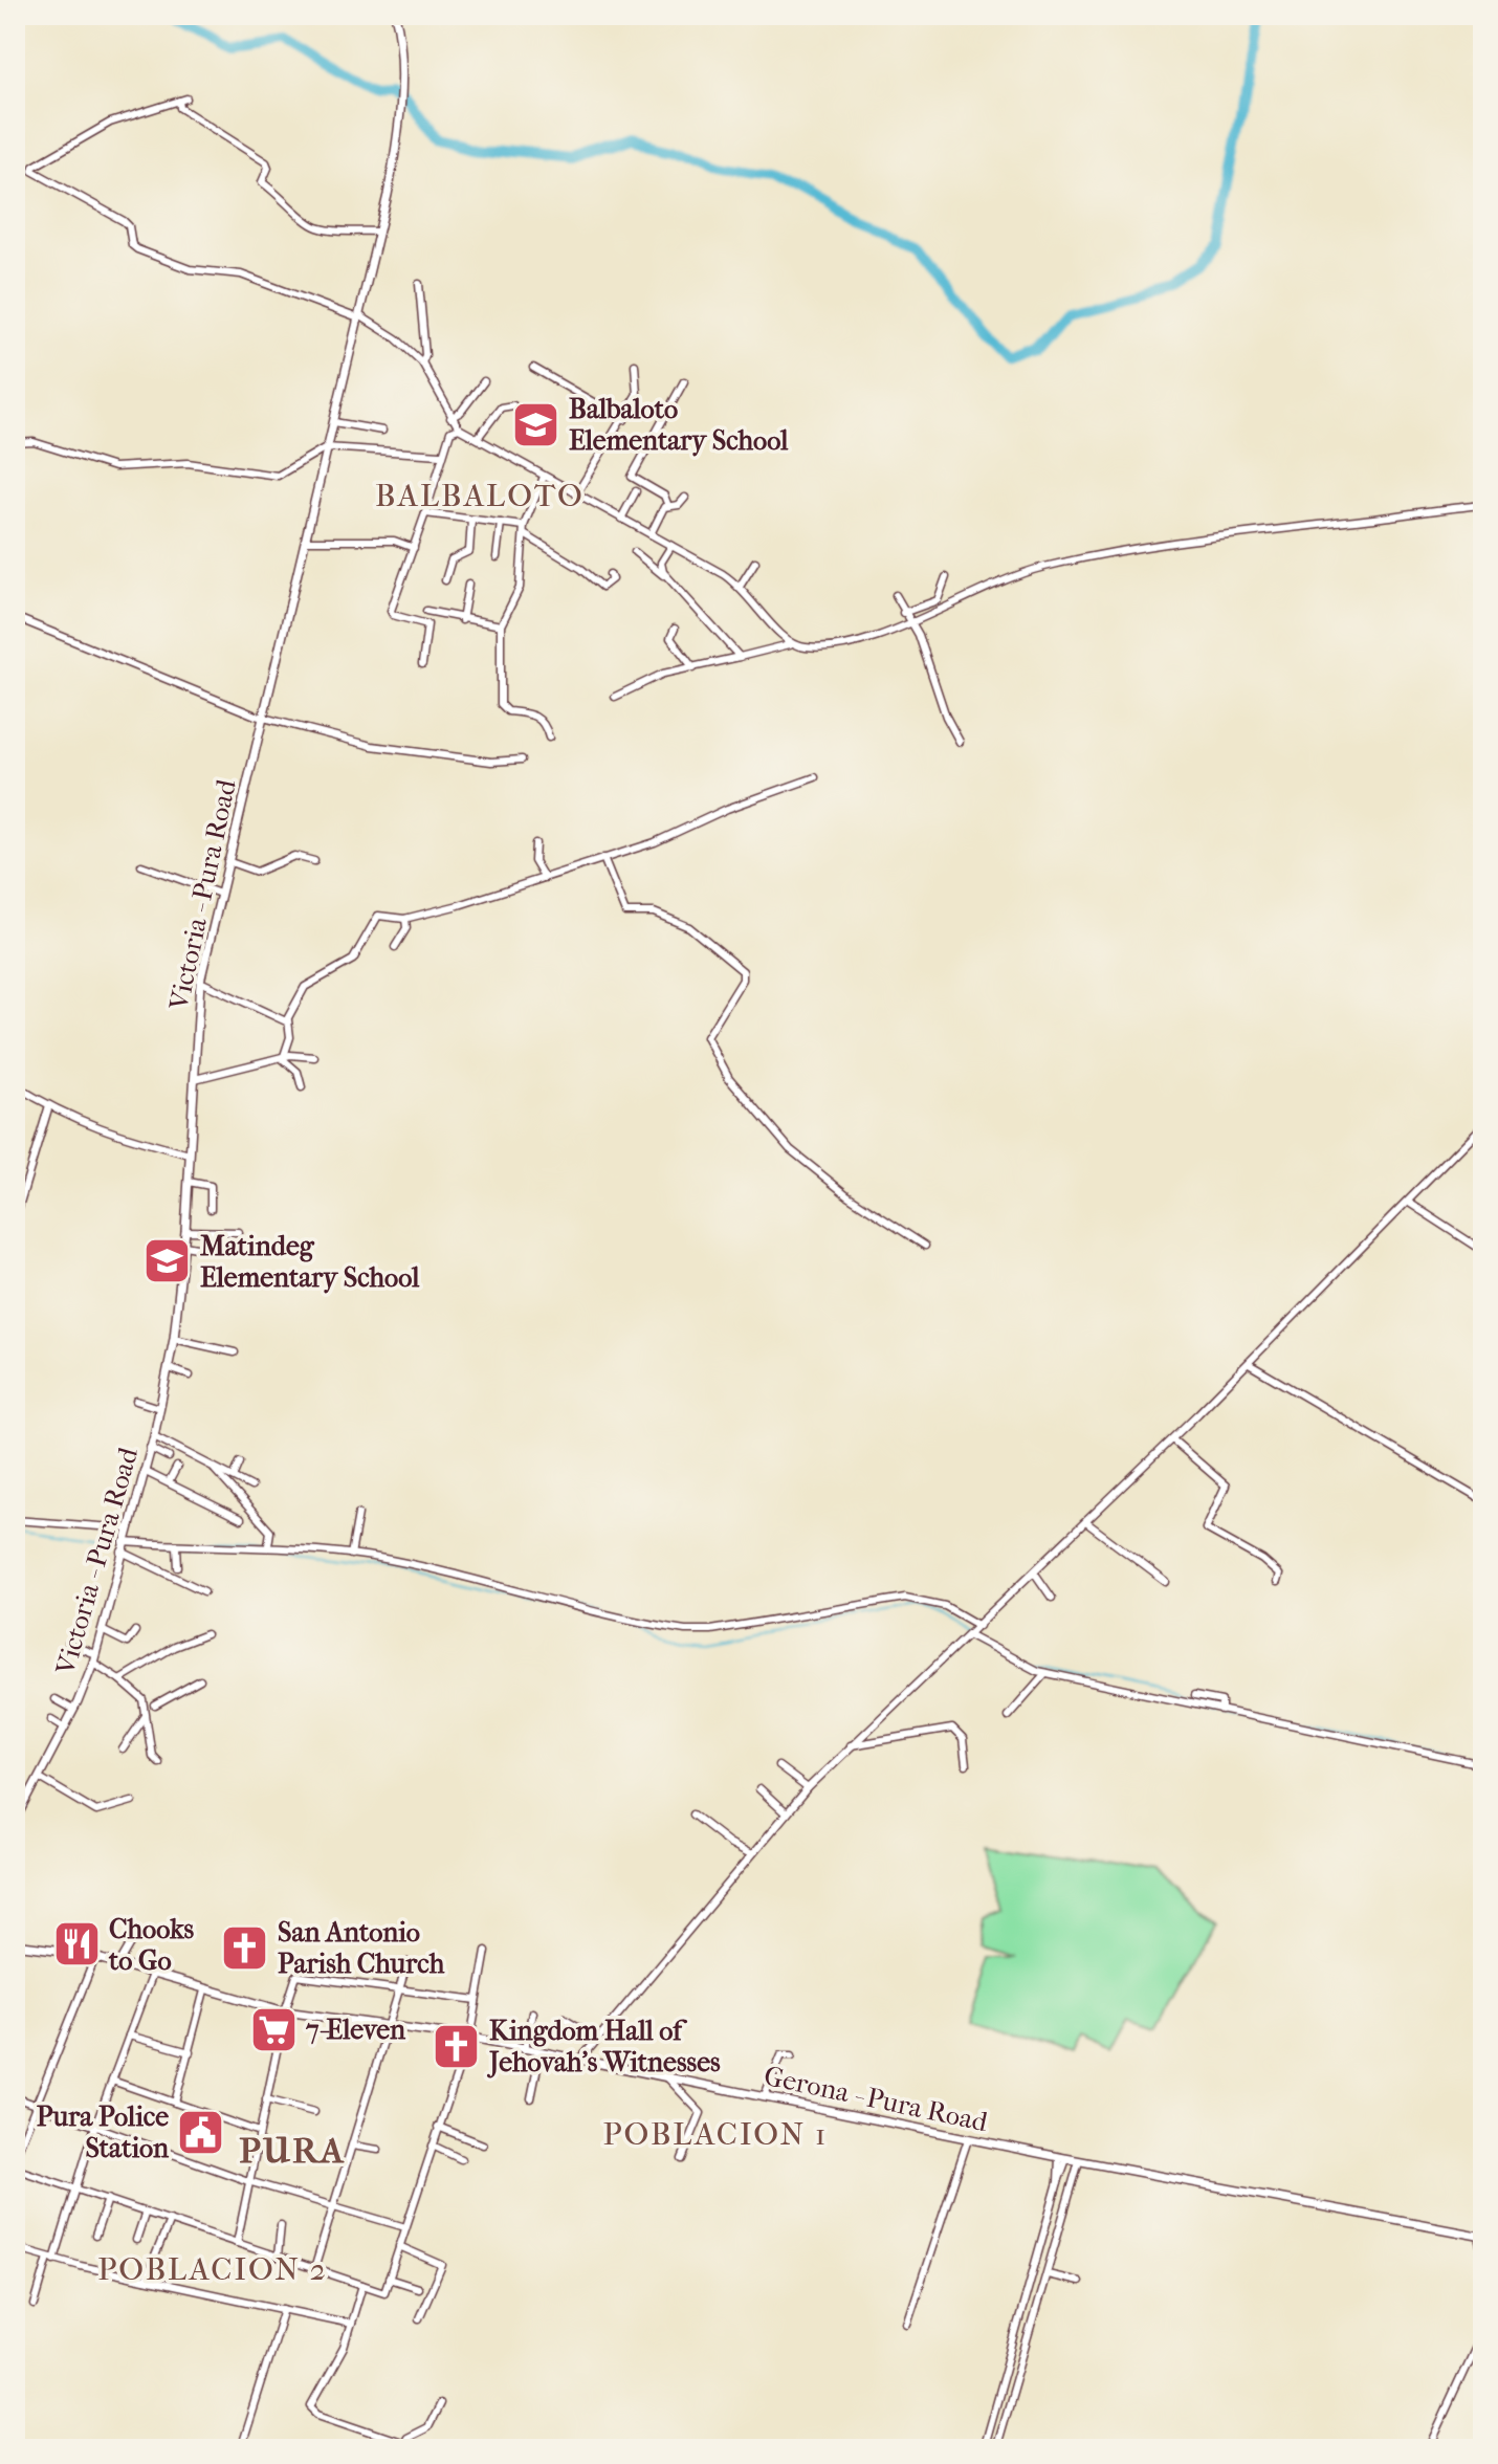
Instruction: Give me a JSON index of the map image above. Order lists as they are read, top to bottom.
{
  "streets": {
    "main road": ["Victoria - Pura Road", "Gerona - Pura Road"]
  },
  "districts": [
    "BALBALOTO",
    "POBLACION 1",
    "PURA",
    "POBLACION 2"
  ],
  "places": {
    "school or university": ["Balbaloto Elementary School", "Matindeg Elementary School"],
    "restaurant": ["Chooks to Go"],
    "church": ["San Antonio Parish Church", "Kingdom Hall of Jehovah's Witnesses"],
    "supermarket": ["7-Eleven"],
    "public building": ["Pura Police Station"]
  }
}
